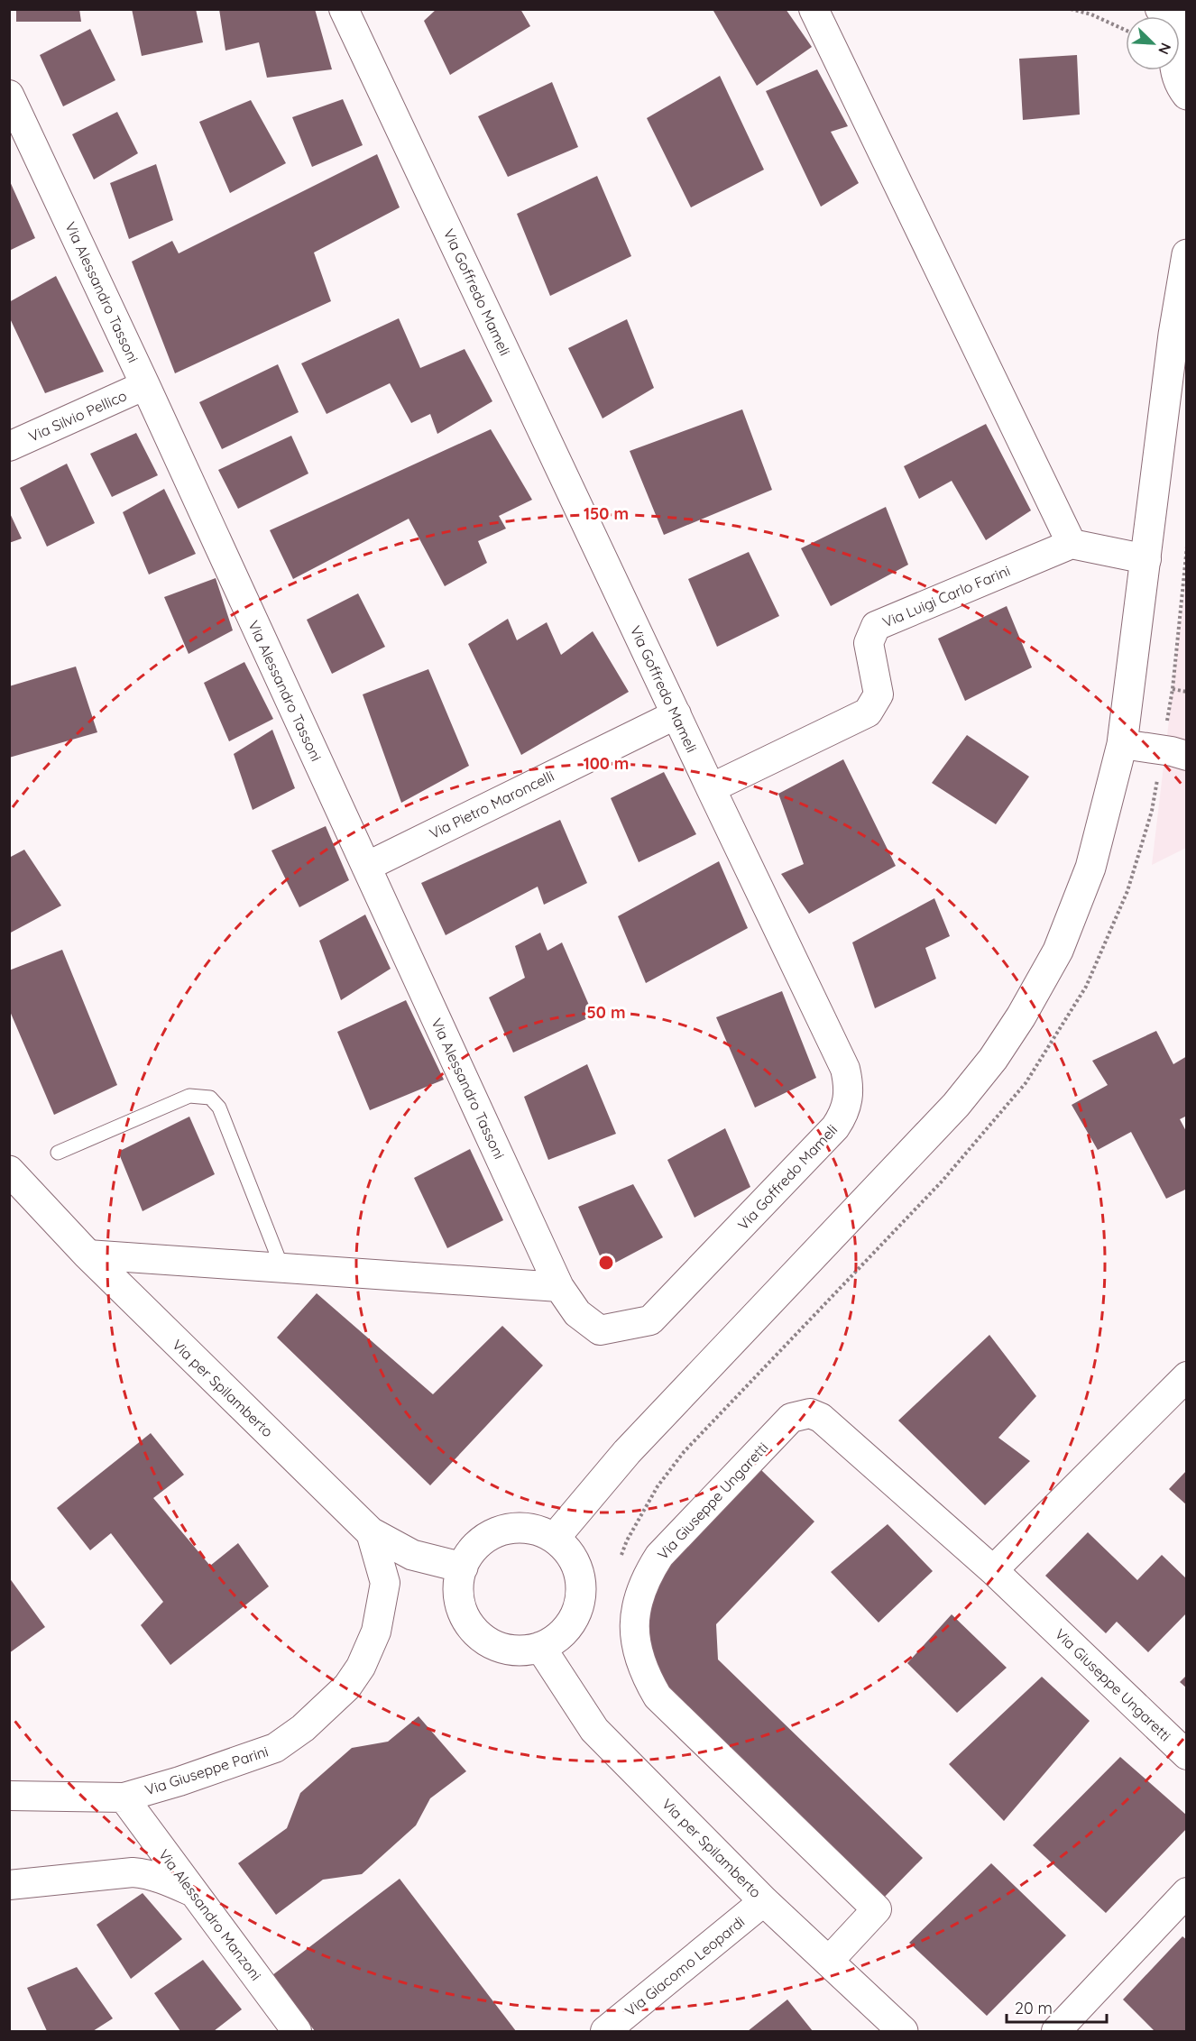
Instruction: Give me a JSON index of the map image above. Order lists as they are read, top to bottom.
{
  "streets": {
    "main road": ["Via per Spilamberto"],
    "street": [
      "Via Alessandro Tassoni",
      "Via Goffredo Mameli",
      "Via Silvio Pellico",
      "Via Luigi Carlo Farini",
      "Via Pietro Maroncelli",
      "Via Giuseppe Ungaretti",
      "Via Giuseppe Parini",
      "Via Alessandro Manzoni",
      "Via Giacomo Leopardi"
    ]
  },
  "crossings": [
    ["Via Alessandro Tassoni", "Via Goffredo Mameli"],
    ["Via Alessandro Tassoni", "Via Silvio Pellico"],
    ["Via Alessandro Tassoni", "Via Pietro Maroncelli"],
    ["Via Goffredo Mameli", "Via Luigi Carlo Farini"],
    ["Via Goffredo Mameli", "Via Pietro Maroncelli"],
    ["Via per Spilamberto", "Via Giuseppe Ungaretti"],
    ["Via per Spilamberto", "Via Giuseppe Parini"],
    ["Via per Spilamberto", "Via Giacomo Leopardi"],
    ["Via Giuseppe Parini", "Via Alessandro Manzoni"]
  ],
  "scale_bar": "20 m",
  "north": "bottom right",
  "rings": ["150 m", "100 m", "50 m"]
}
